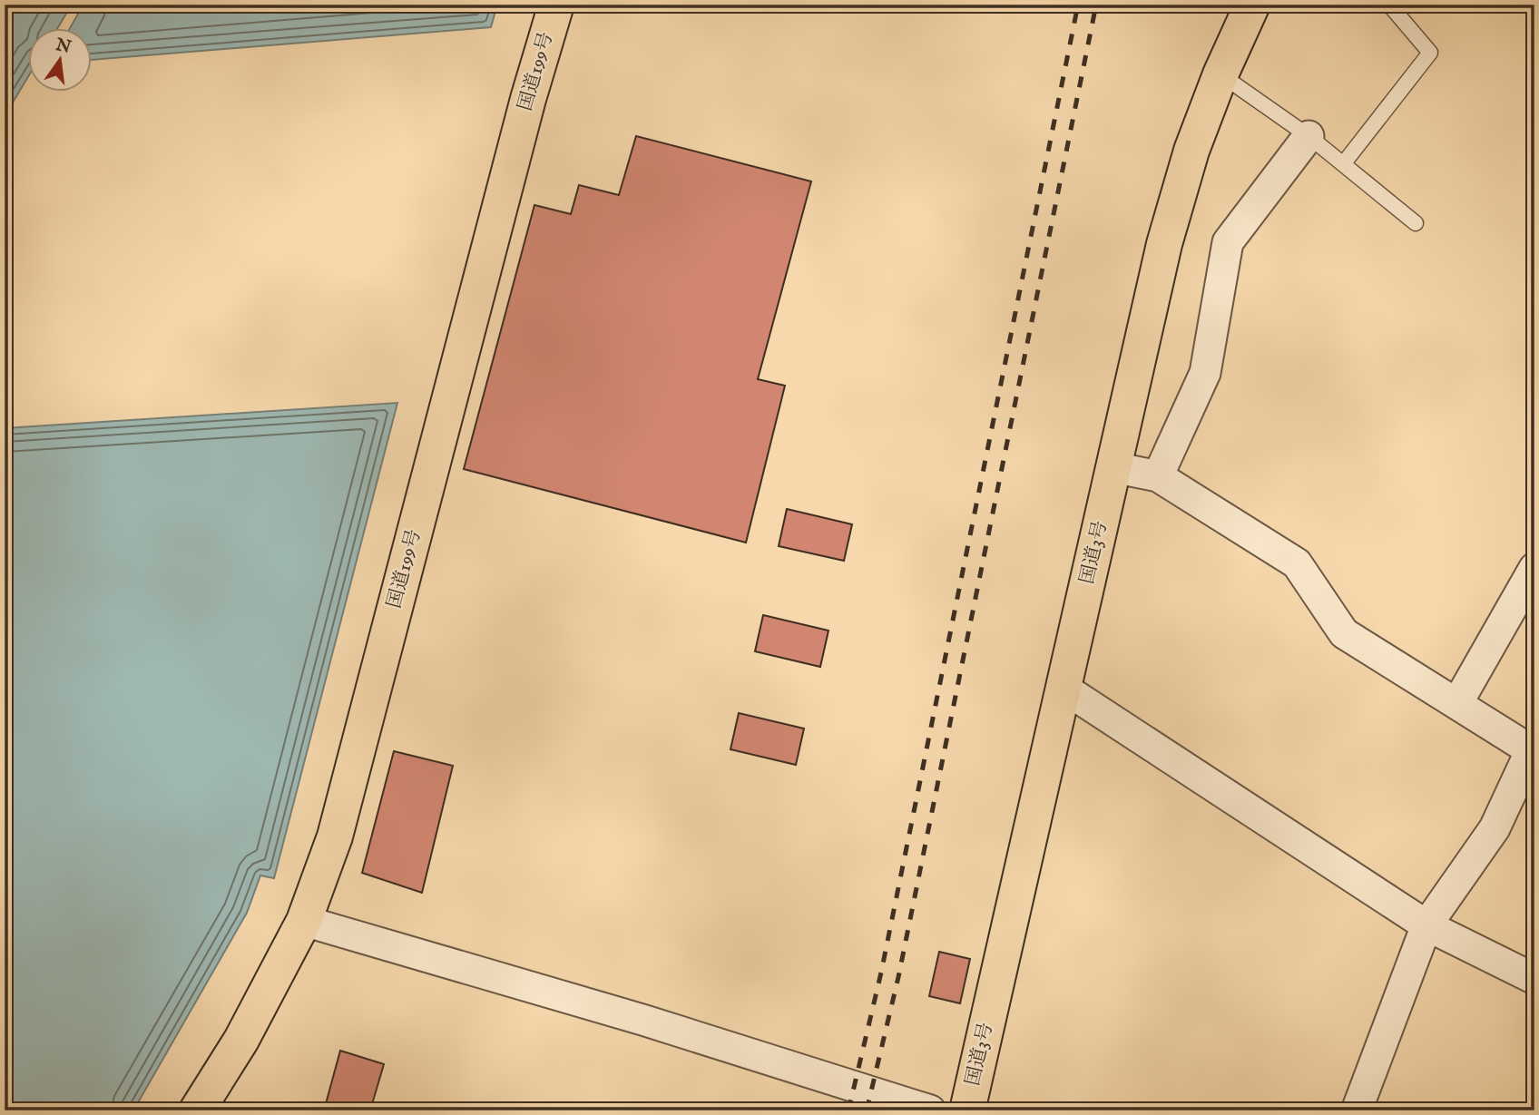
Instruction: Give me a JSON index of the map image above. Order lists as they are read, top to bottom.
{
  "streets": {
    "highway": ["国道199号", "国道3号"]
  },
  "north": "top"
}
